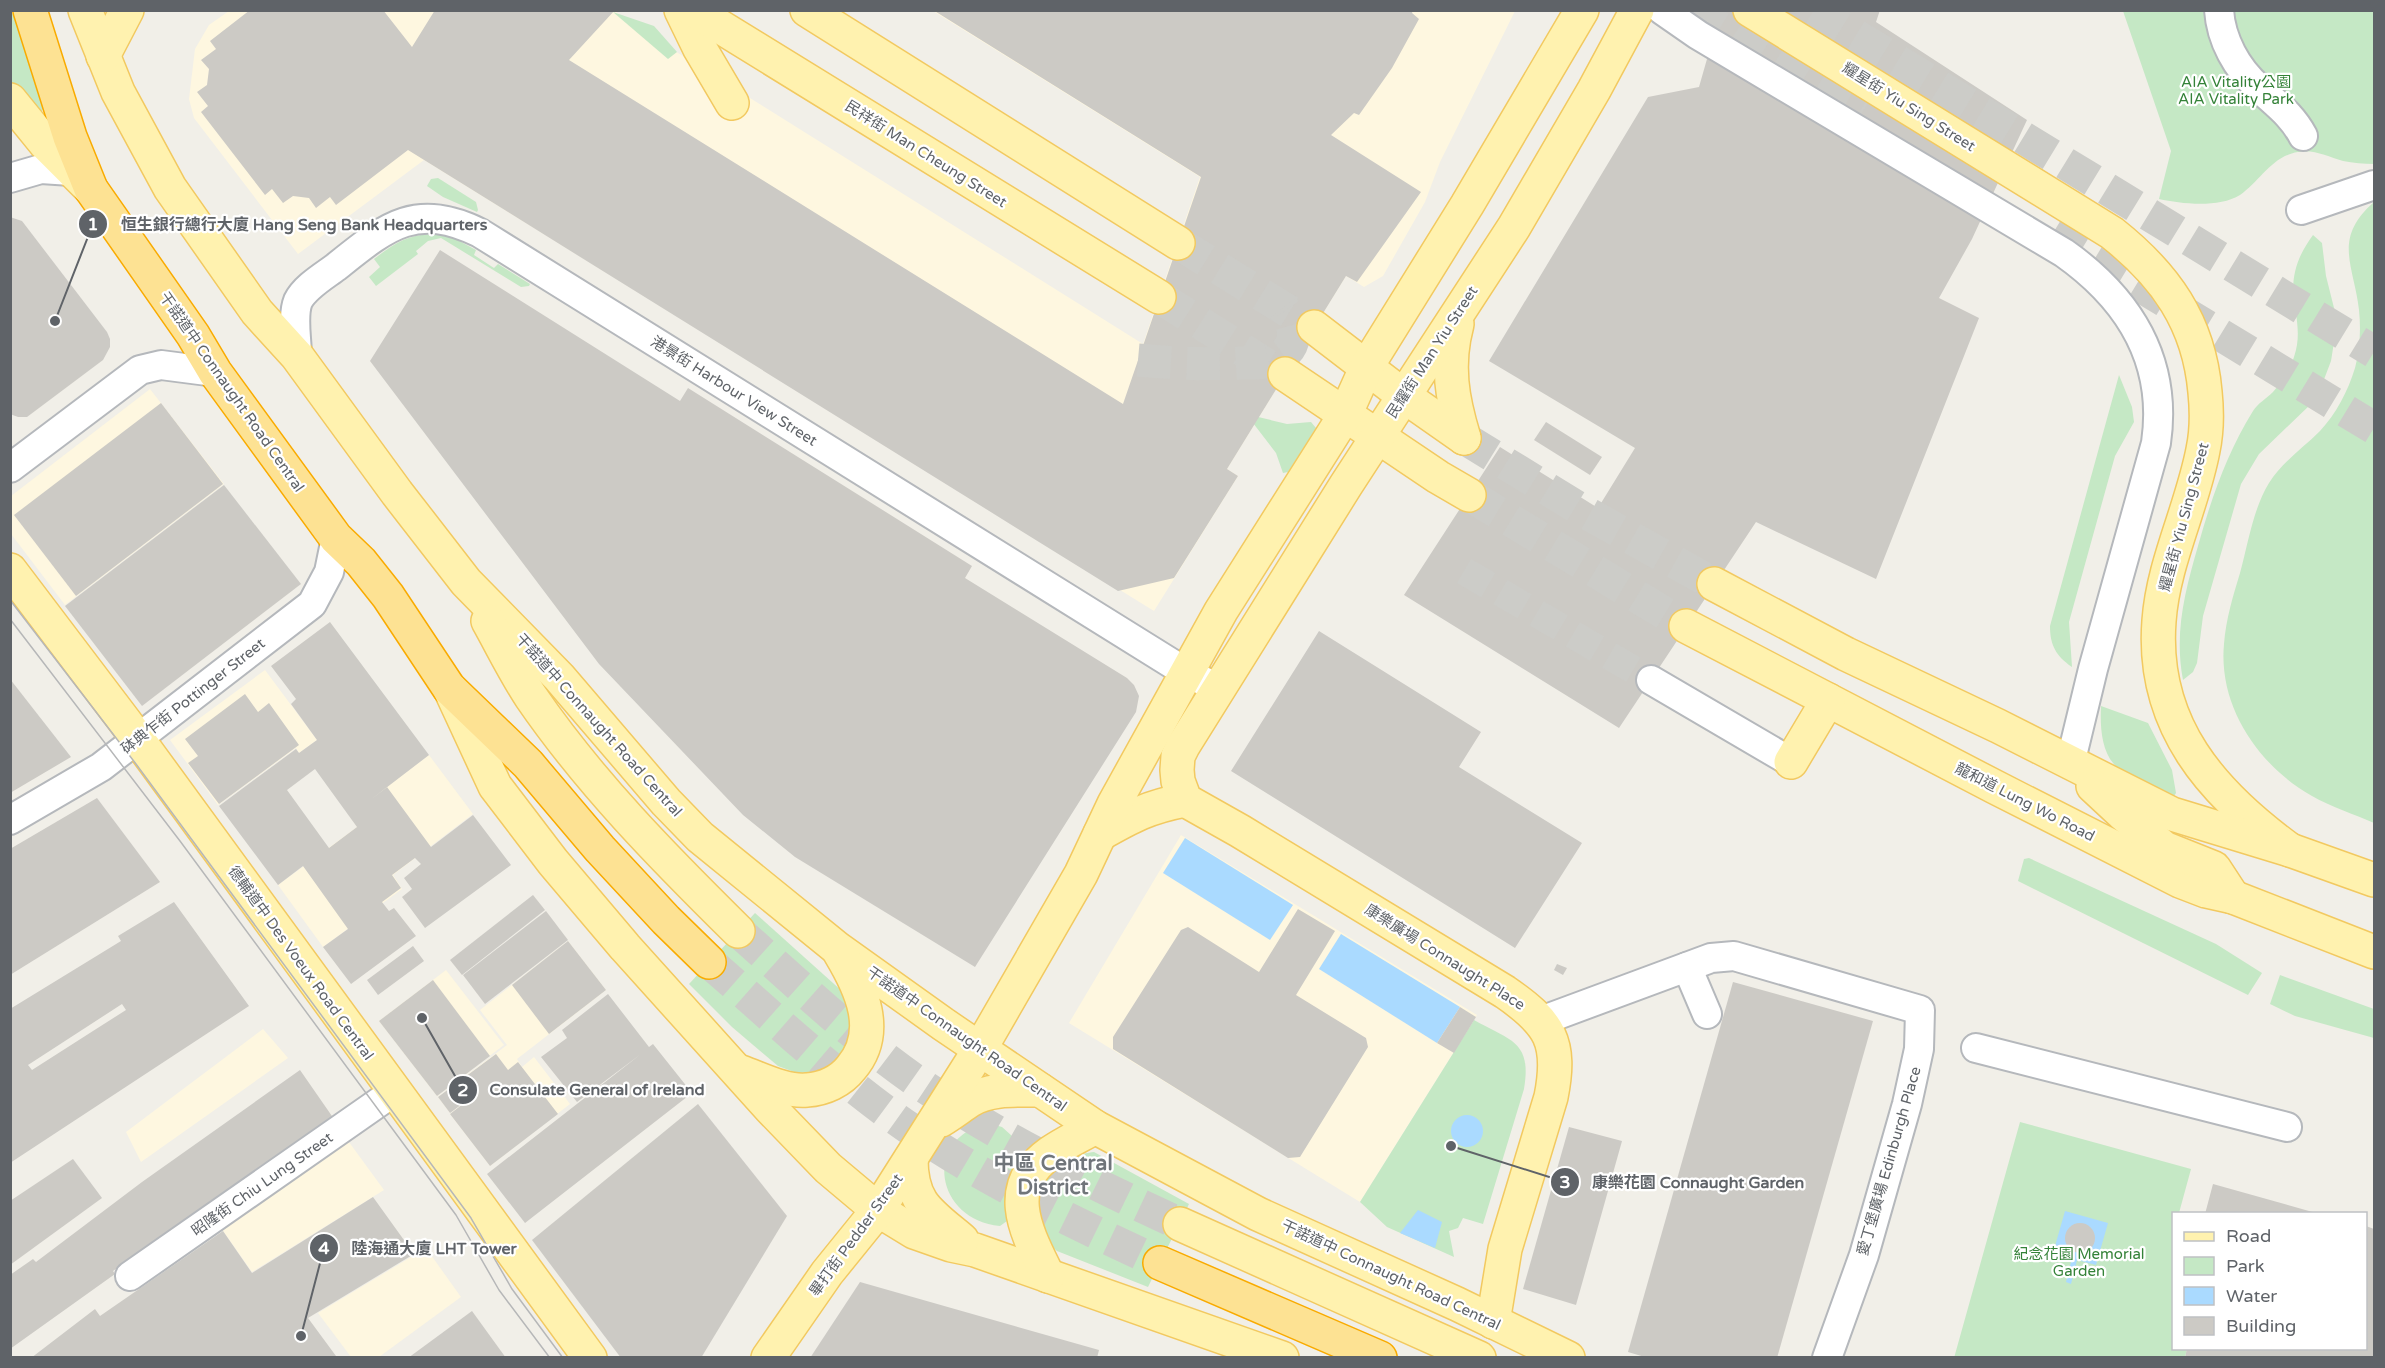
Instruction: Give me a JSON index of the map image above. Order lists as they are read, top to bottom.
{
  "streets": {
    "highway": ["干諾道中 Connaught Road Central"],
    "main road": [
      "耀星街 Yiu Sing Street",
      "民祥街 Man Cheung Street",
      "民耀街 Man Yiu Street",
      "龍和道 Lung Wo Road",
      "康樂廣場 Connaught Place",
      "德輔道中 Des Voeux Road Central",
      "畢打街 Pedder Street"
    ],
    "street": [
      "港景街 Harbour View Street",
      "砵典乍街 Pottinger Street",
      "愛丁堡廣場 Edinburgh Place",
      "昭隆街 Chiu Lung Street"
    ]
  },
  "crossings": [
    ["民耀街 Man Yiu Street", "港景街 Harbour View Street"],
    ["港景街 Harbour View Street", "干諾道中 Connaught Road Central"],
    ["干諾道中 Connaught Road Central", "砵典乍街 Pottinger Street"],
    ["干諾道中 Connaught Road Central", "康樂廣場 Connaught Place"],
    ["干諾道中 Connaught Road Central", "畢打街 Pedder Street"],
    ["砵典乍街 Pottinger Street", "德輔道中 Des Voeux Road Central"],
    ["德輔道中 Des Voeux Road Central", "昭隆街 Chiu Lung Street"]
  ],
  "districts": ["中區 Central District"],
  "parks": ["AIA Vitality公園 AIA Vitality Park", "紀念花園 Memorial Garden"],
  "places": [
    "恒生銀行總行大廈 Hang Seng Bank Headquarters",
    "Consulate General of Ireland",
    "康樂花園 Connaught Garden",
    "陸海通大廈 LHT Tower"
  ],
  "legend": [
    "Road",
    "Park",
    "Water",
    "Building"
  ]
}
